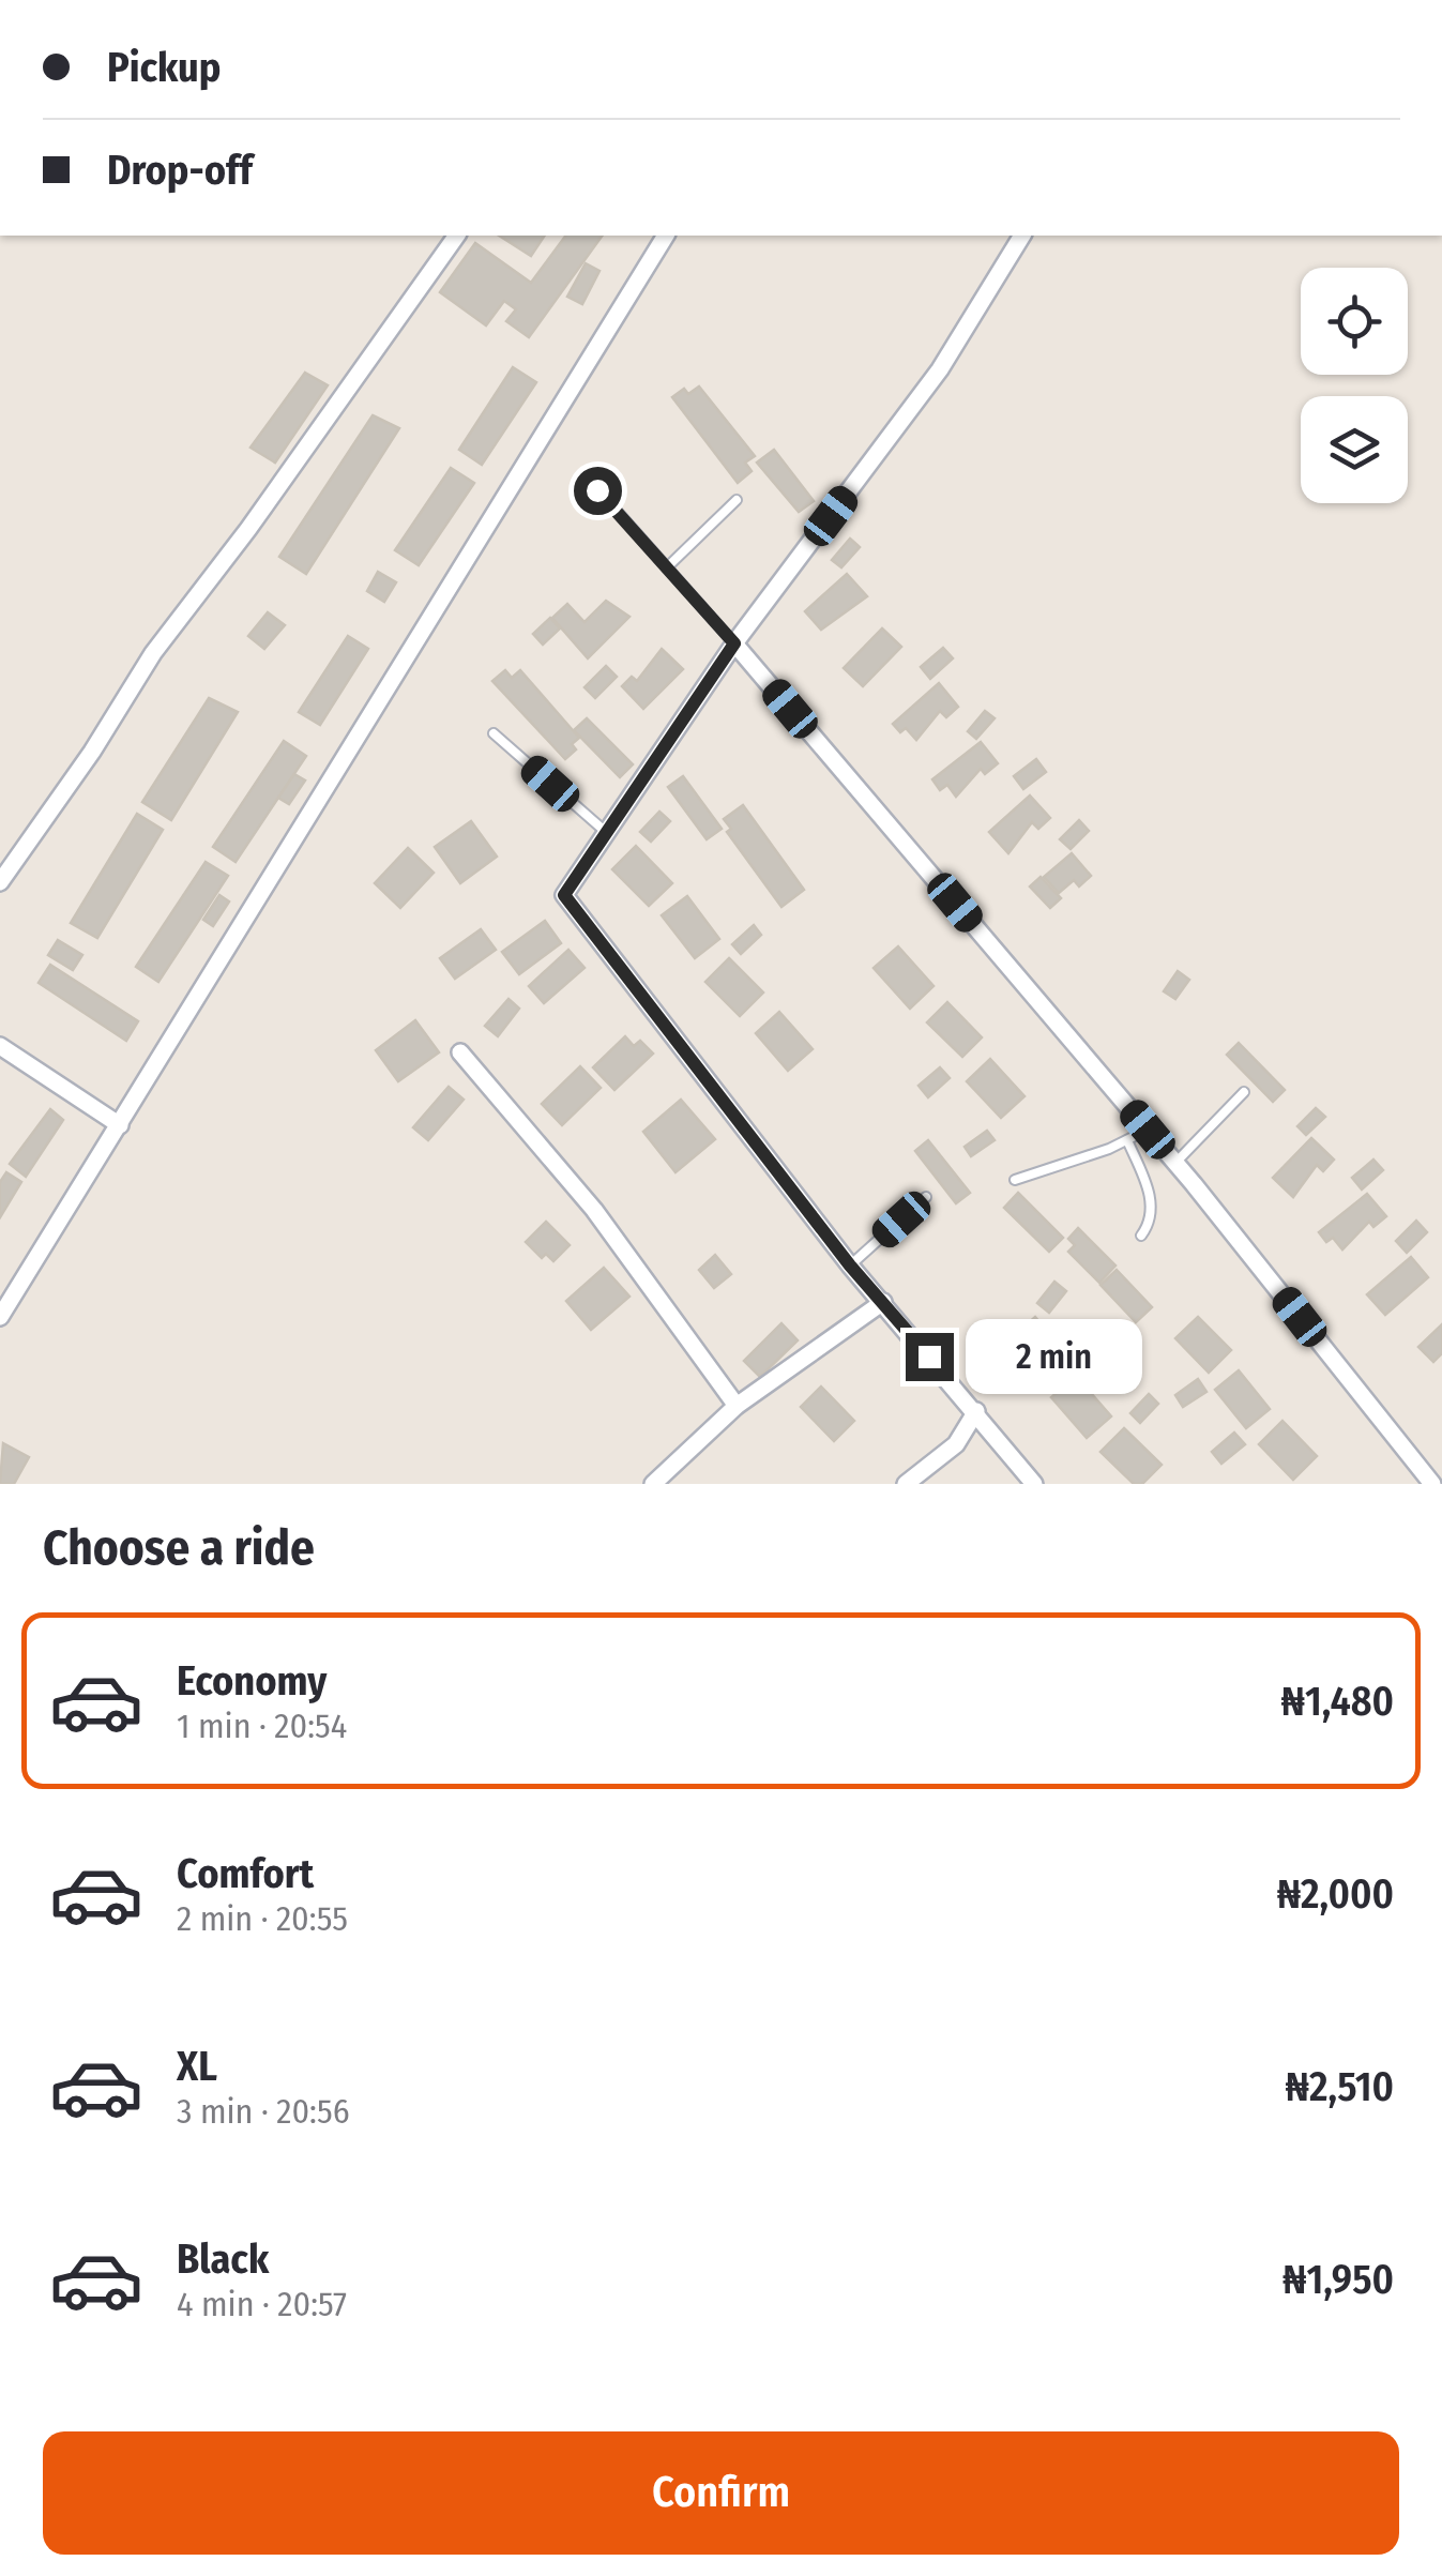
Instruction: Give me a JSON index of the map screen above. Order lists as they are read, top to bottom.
{
  "page": {
    "banner": ["Pickup", "Drop-off"],
    "bubble": "2 min",
    "heading": "Choose a ride",
    "list": [
      {
        "name": "Economy",
        "note": "1 min · 20:54",
        "value": "₦1,480"
      },
      {
        "name": "Comfort",
        "note": "2 min · 20:55",
        "value": "₦2,000"
      },
      {
        "name": "XL",
        "note": "3 min · 20:56",
        "value": "₦2,510"
      },
      {
        "name": "Black",
        "note": "4 min · 20:57",
        "value": "₦1,950"
      }
    ],
    "buttons": "Confirm"
  }
}
